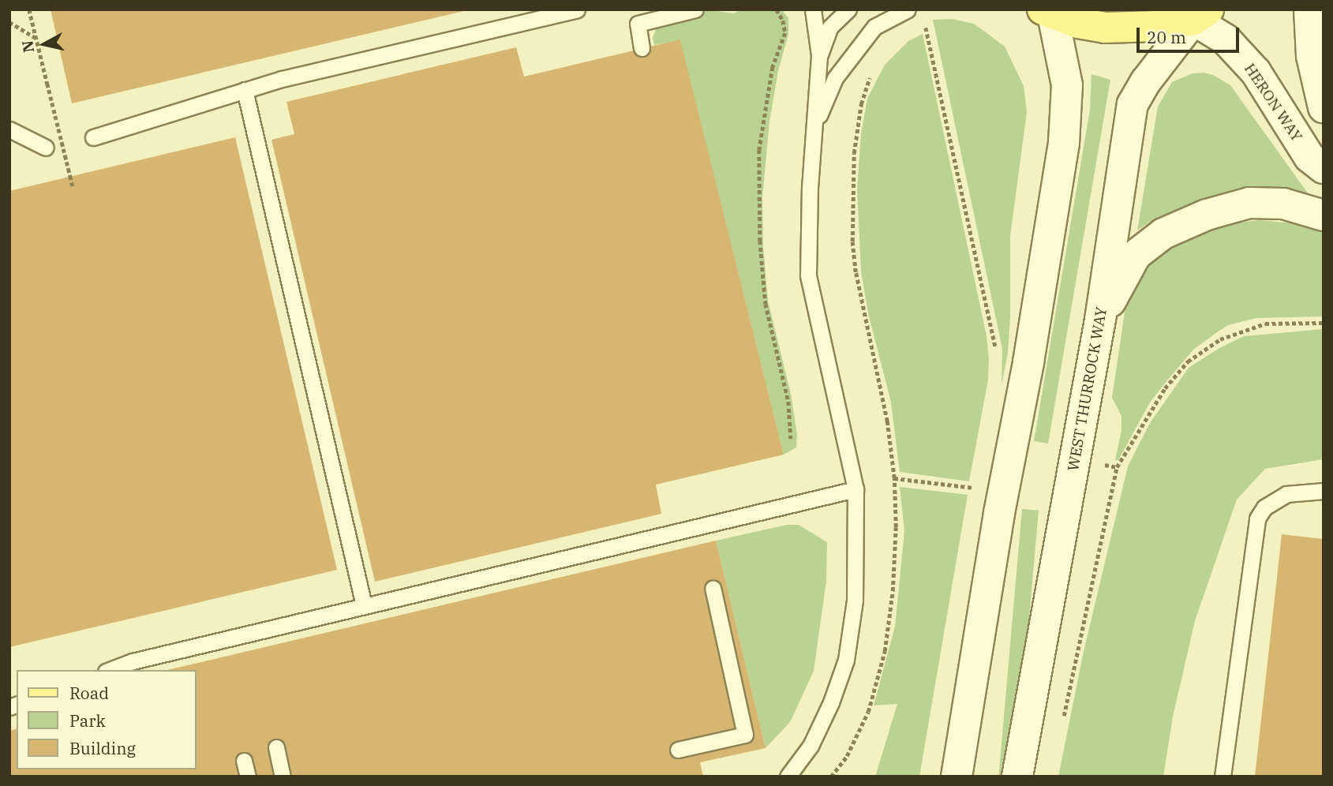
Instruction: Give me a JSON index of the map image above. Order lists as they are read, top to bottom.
{
  "streets": {
    "main road": ["HERON WAY", "WEST THURROCK WAY"]
  },
  "crossings": [
    ["HERON WAY", "WEST THURROCK WAY"]
  ],
  "legend": ["Road", "Park", "Building"],
  "scale_bar": "20 m",
  "north": "left"
}
